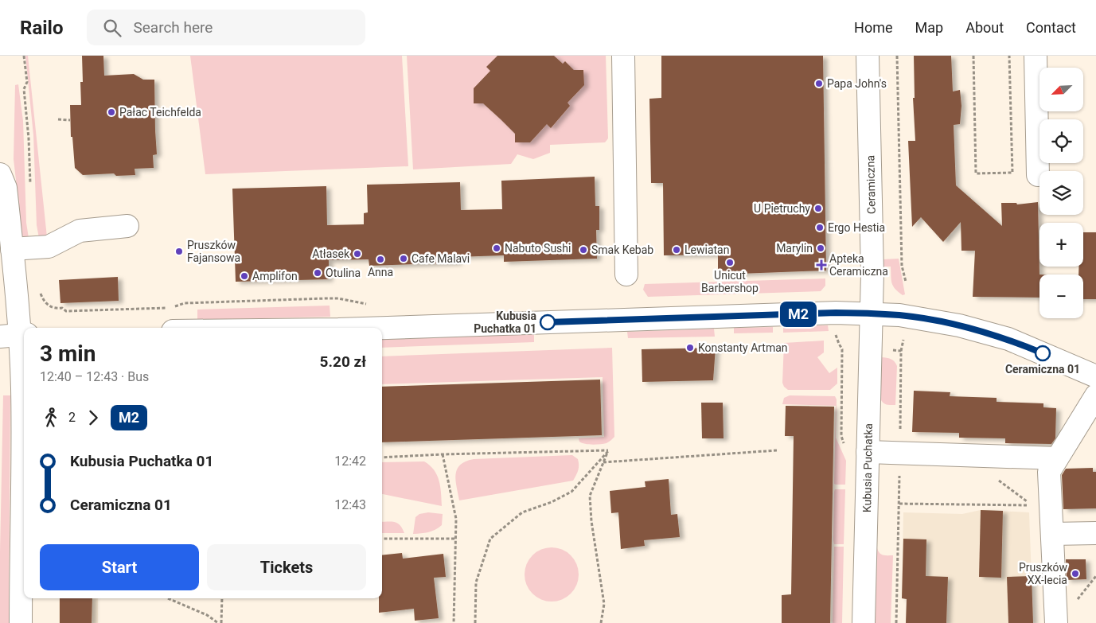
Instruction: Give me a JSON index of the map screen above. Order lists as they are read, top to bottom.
{
  "streets": {
    "street": ["Ceramiczna", "Kubusia Puchatka"]
  },
  "crossings": [
    ["Ceramiczna", "Kubusia Puchatka"]
  ],
  "places": {
    "other": [
      "Papa John's",
      "Pałac Teichfelda",
      "U Pietruchy",
      "Ergo Hestia",
      "Nabuto Sushi",
      "Marylin",
      "Smak Kebab",
      "Lewiatan",
      "Pruszków Fajansowa",
      "Atłasek",
      "Cafe Malavi",
      "Anna",
      "Unicut Barbershop",
      "Otulina",
      "Amplifon",
      "Kubusia Puchatka 01",
      "Konstanty Artman",
      "Ceramiczna 01",
      "Pruszków XX-lecia"
    ],
    "health": ["Apteka Ceramiczna"]
  },
  "lines": ["bus line M2"],
  "north": "bottom left",
  "page": {
    "header": "Railo",
    "search": "Search here",
    "nav": [
      "Home",
      "Map",
      "About",
      "Contact"
    ],
    "on_map": "M2",
    "map_buttons": ["+", "−"],
    "heading": ["3 min", "12:40 – 12:43 · Bus", "5.20 zł"],
    "legs": ["2", "M2"],
    "list": [
      {
        "name": "Kubusia Puchatka 01",
        "value": "12:42"
      },
      {
        "name": "Ceramiczna 01",
        "value": "12:43"
      }
    ],
    "buttons": ["Start", "Tickets"]
  }
}
